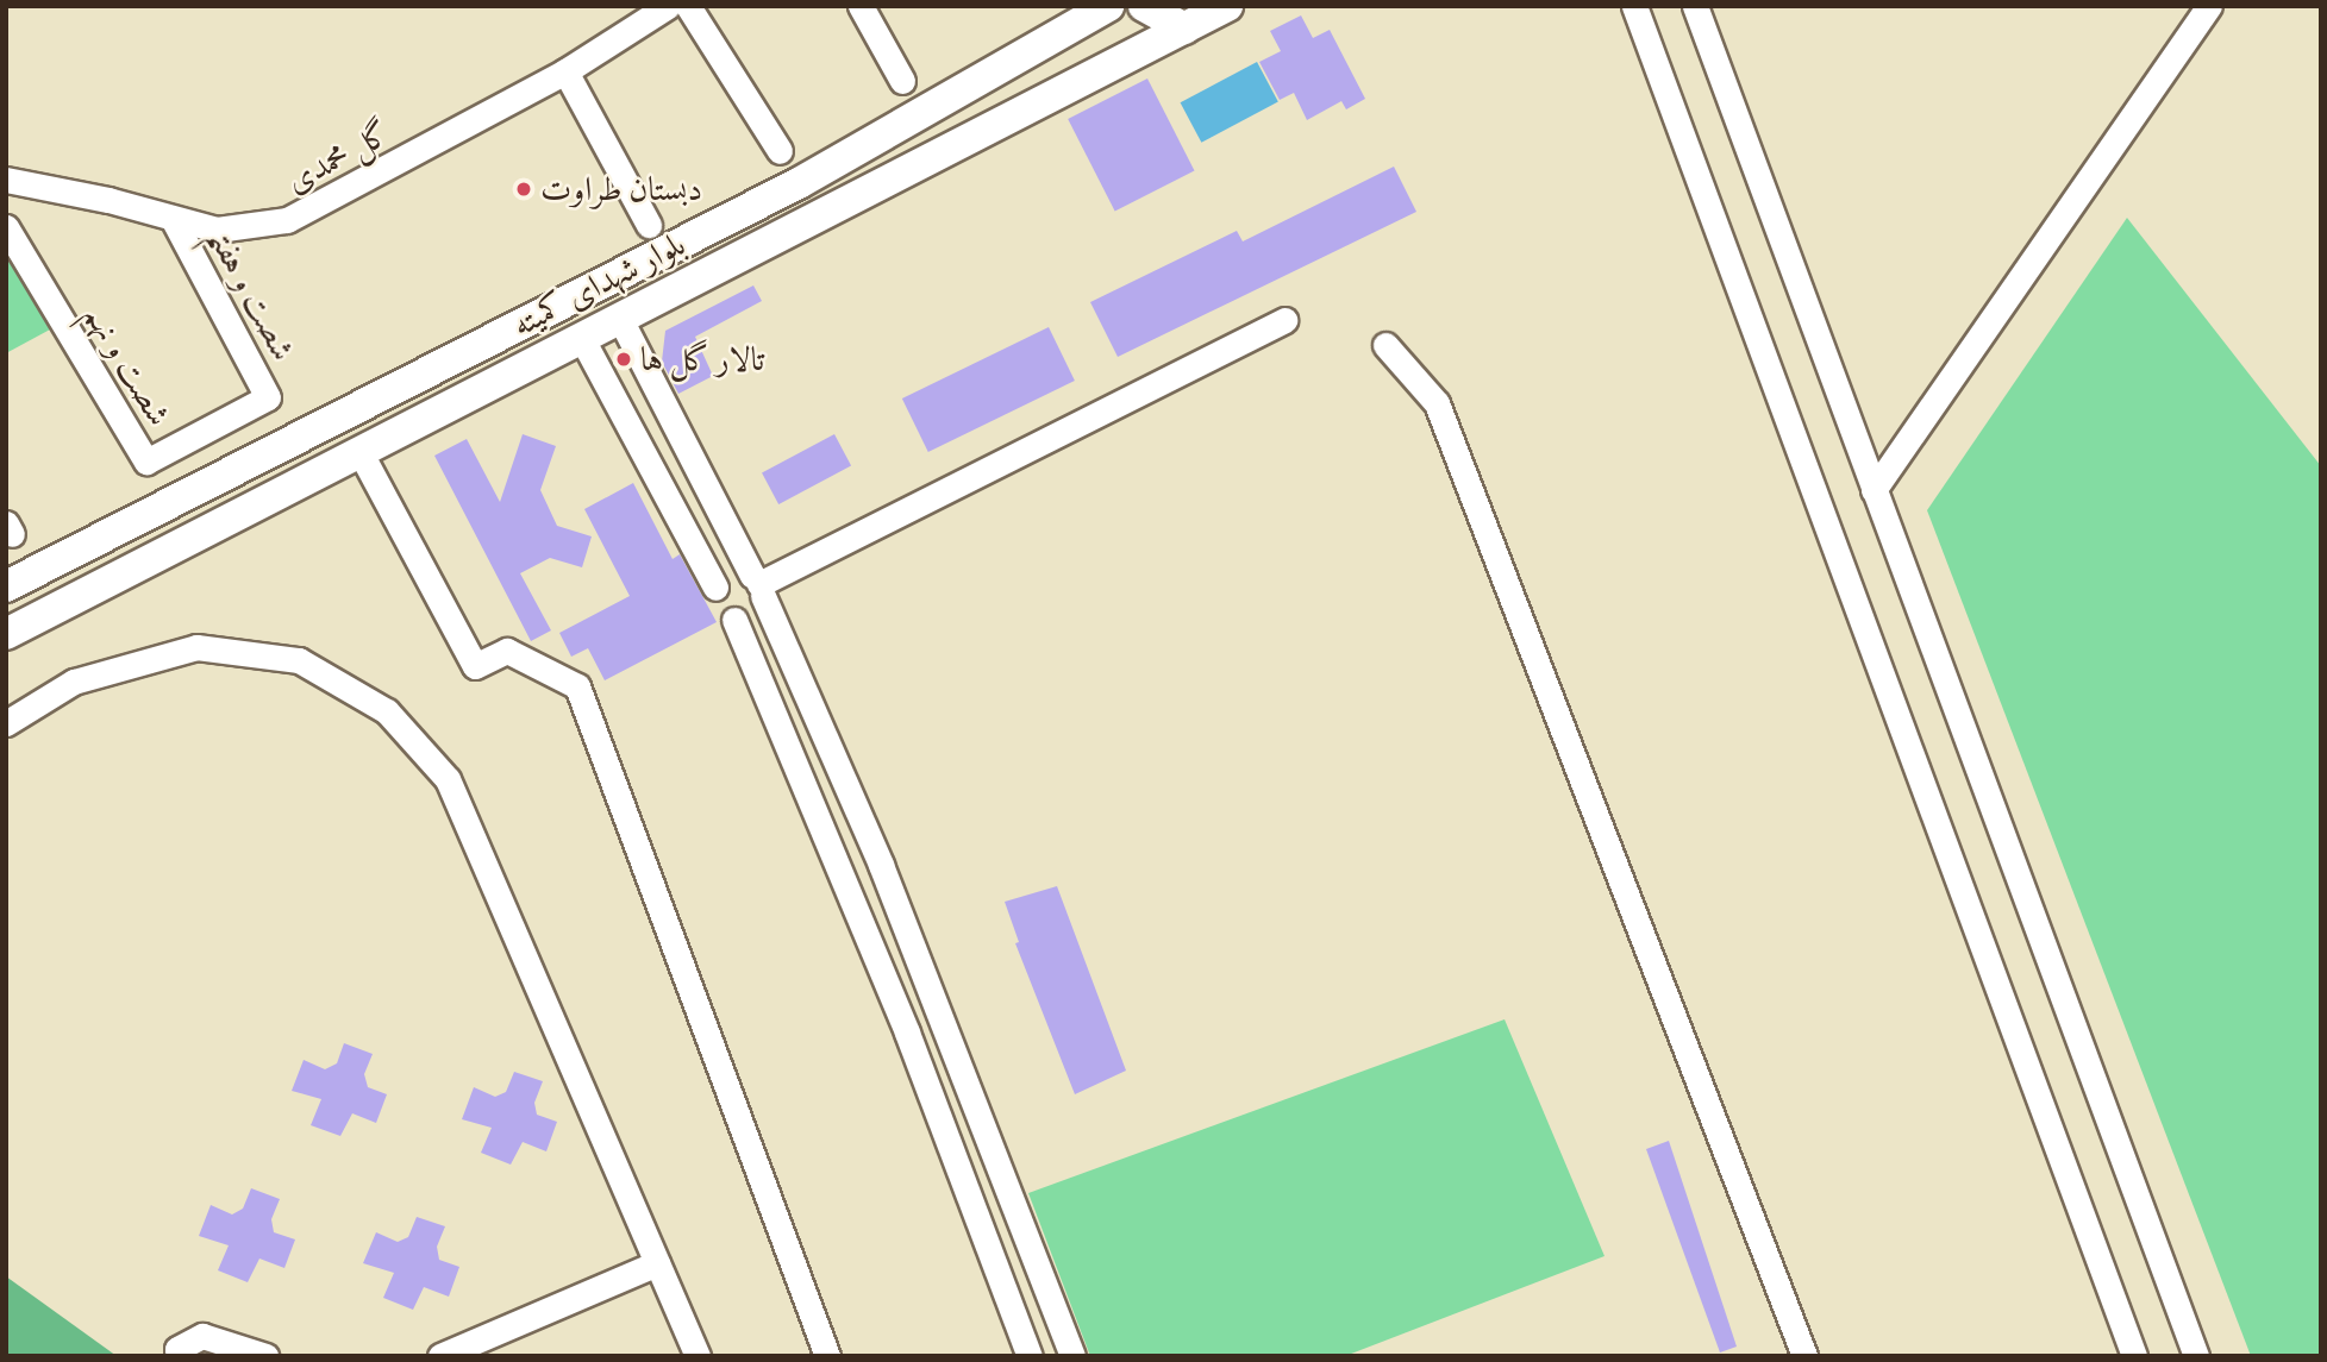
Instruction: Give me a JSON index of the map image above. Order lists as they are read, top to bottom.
{
  "streets": {
    "main road": ["بلوار شهدای کمیته"],
    "street": ["گل محمدی", "شصت و هفتم", "شصت و نهم"]
  },
  "crossings": [
    ["گل محمدی", "شصت و هفتم"],
    ["شصت و هفتم", "شصت و نهم"]
  ],
  "places": ["دبستان طراوت", "تالار گل ها"]
}
